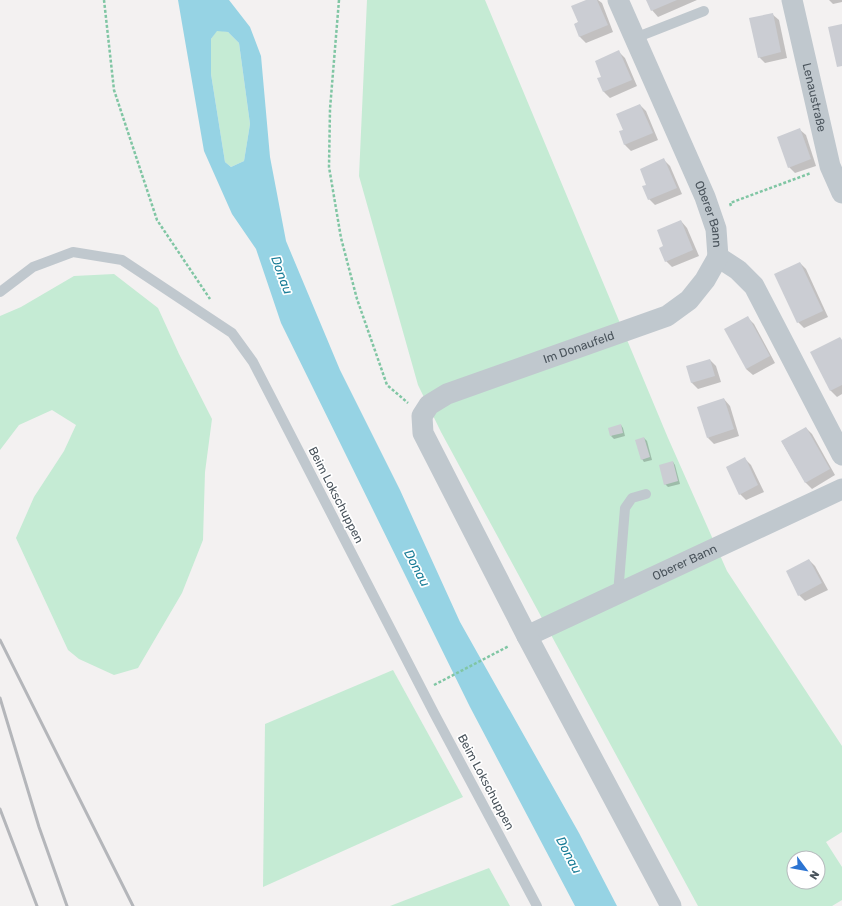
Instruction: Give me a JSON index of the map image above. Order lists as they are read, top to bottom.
{
  "streets": {
    "street": ["Lenaustraße", "Oberer Bann", "Im Donaufeld"],
    "lane": ["Beim Lokschuppen"]
  },
  "crossings": [
    ["Oberer Bann", "Im Donaufeld"]
  ],
  "water": ["Donau"],
  "north": "bottom right"
}
